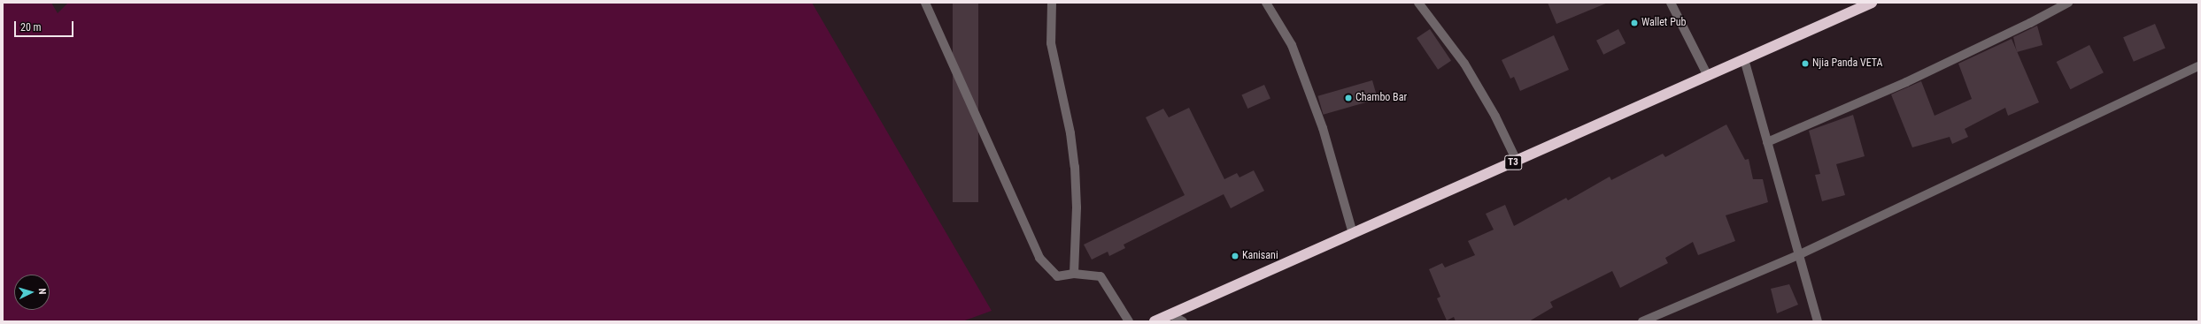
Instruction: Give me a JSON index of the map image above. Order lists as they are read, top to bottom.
{
  "streets": {
    "highway": ["T3"]
  },
  "places": [
    "Wallet Pub",
    "Njia Panda VETA",
    "Chambo Bar",
    "Kanisani"
  ],
  "scale_bar": "20 m",
  "north": "right"
}
